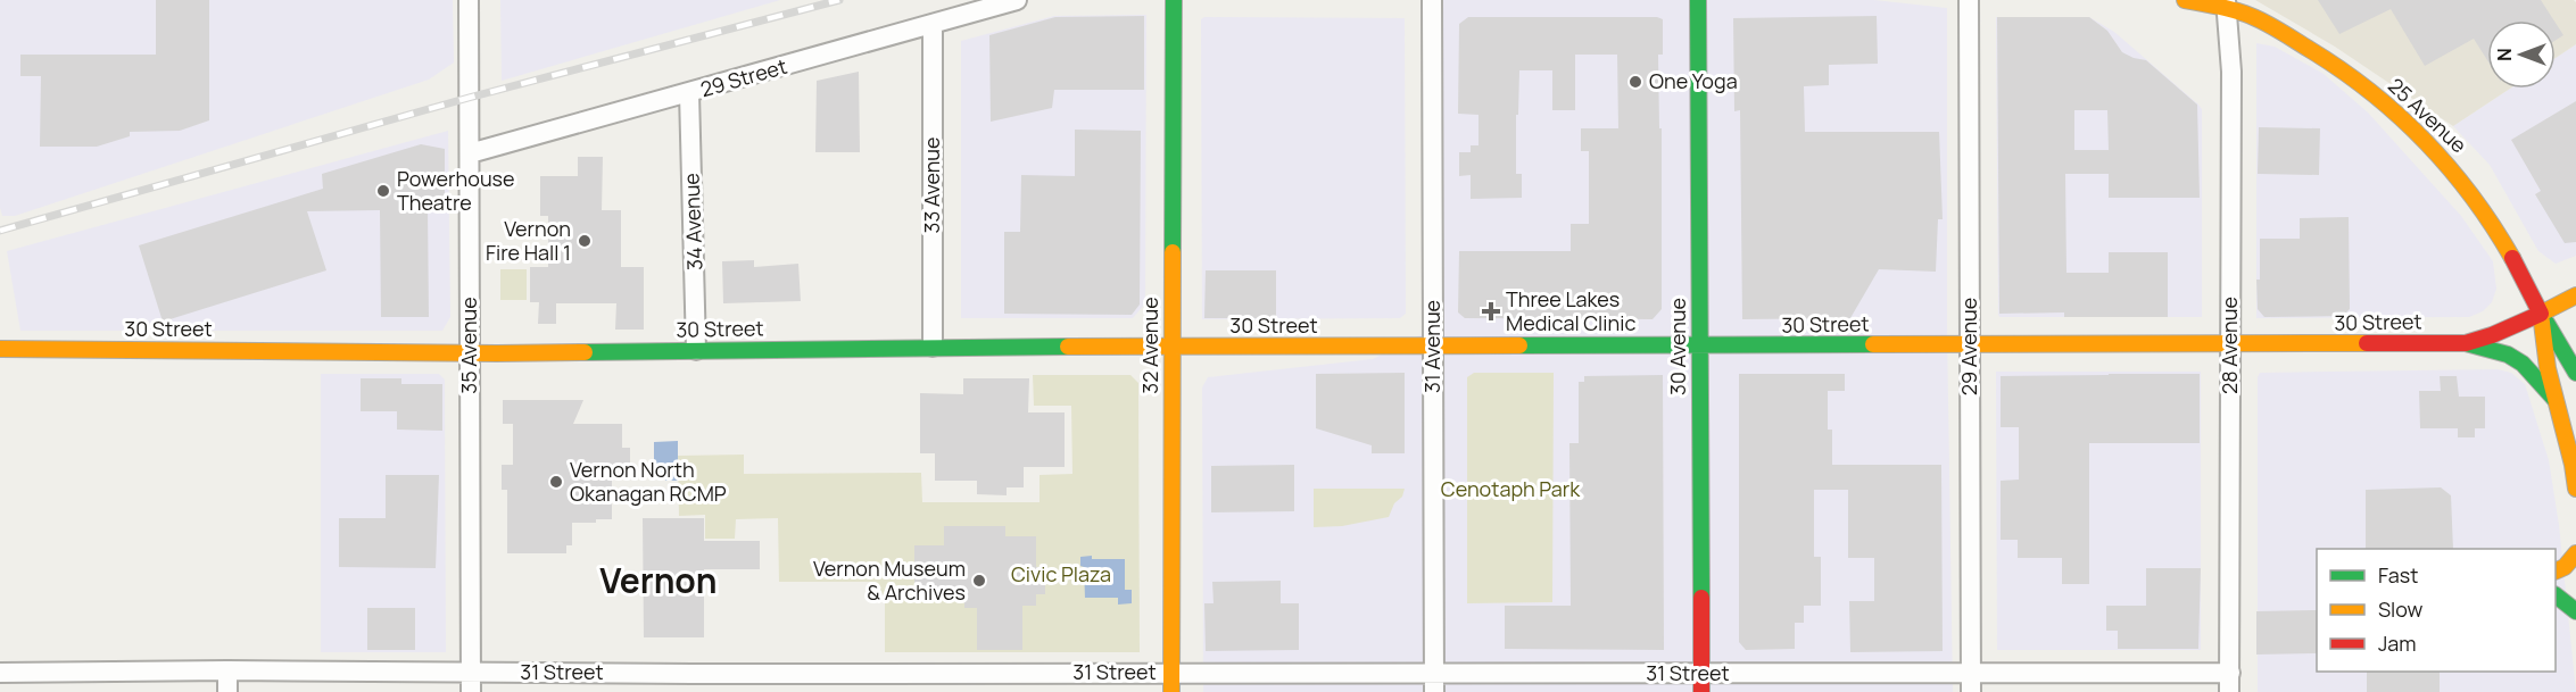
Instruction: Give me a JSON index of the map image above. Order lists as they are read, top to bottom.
{
  "streets": {
    "street": [
      "29 Street",
      "25 Avenue",
      "33 Avenue",
      "34 Avenue",
      "30 Street",
      "35 Avenue",
      "32 Avenue",
      "28 Avenue",
      "31 Avenue",
      "30 Avenue",
      "29 Avenue",
      "31 Street"
    ]
  },
  "crossings": [
    ["29 Street", "33 Avenue"],
    ["29 Street", "34 Avenue"],
    ["29 Street", "35 Avenue"],
    ["25 Avenue", "30 Street"],
    ["25 Avenue", "28 Avenue"],
    ["33 Avenue", "30 Street"],
    ["34 Avenue", "30 Street"],
    ["30 Street", "35 Avenue"],
    ["30 Street", "32 Avenue"],
    ["30 Street", "28 Avenue"],
    ["30 Street", "31 Avenue"],
    ["30 Street", "30 Avenue"],
    ["30 Street", "29 Avenue"],
    ["35 Avenue", "31 Street"],
    ["32 Avenue", "31 Street"],
    ["28 Avenue", "31 Street"],
    ["31 Avenue", "31 Street"],
    ["30 Avenue", "31 Street"],
    ["29 Avenue", "31 Street"]
  ],
  "districts": ["Vernon"],
  "parks": ["Cenotaph Park", "Civic Plaza"],
  "places": {
    "other": [
      "One Yoga",
      "Powerhouse Theatre",
      "Vernon Fire Hall 1",
      "Vernon North Okanagan RCMP",
      "Vernon Museum & Archives"
    ],
    "health": ["Three Lakes Medical Clinic"]
  },
  "legend": ["Fast", "Slow", "Jam"],
  "north": "left"
}
